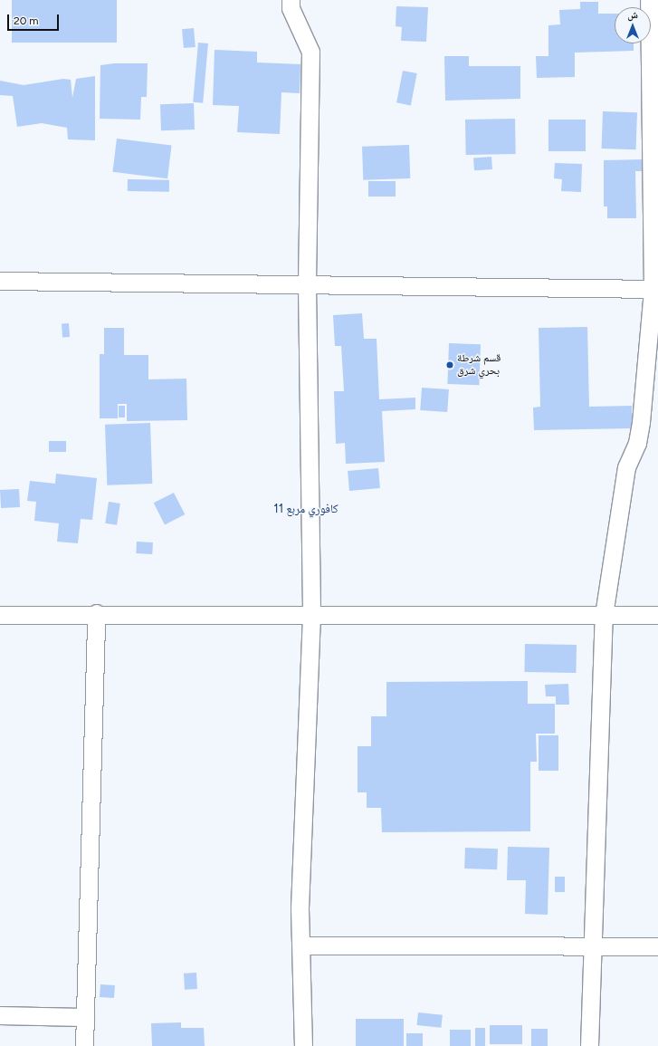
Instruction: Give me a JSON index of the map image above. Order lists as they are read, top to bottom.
{
  "districts": ["كافوري مربع 11"],
  "places": ["قسم شرطة بحري شرق"],
  "scale_bar": "20 m",
  "north": "top"
}
